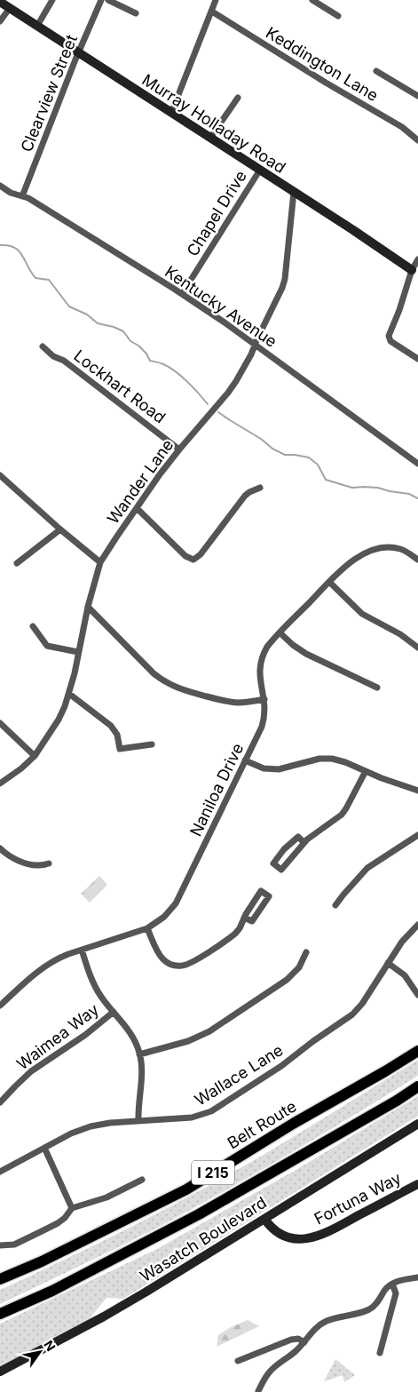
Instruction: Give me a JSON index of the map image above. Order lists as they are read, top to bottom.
{
  "streets": {
    "highway": ["Belt Route", "I 215"],
    "street": [
      "Keddington Lane",
      "Clearview Street",
      "Murray Holladay Road",
      "Chapel Drive",
      "Kentucky Avenue",
      "Lockhart Road",
      "Wander Lane",
      "Naniloa Drive",
      "Waimea Way",
      "Wallace Lane",
      "Fortuna Way",
      "Wasatch Boulevard"
    ]
  },
  "crossings": [
    ["Clearview Street", "Murray Holladay Road"],
    ["Clearview Street", "Kentucky Avenue"],
    ["Murray Holladay Road", "Chapel Drive"],
    ["Murray Holladay Road", "Wander Lane"],
    ["Chapel Drive", "Kentucky Avenue"],
    ["Kentucky Avenue", "Wander Lane"],
    ["Lockhart Road", "Wander Lane"],
    ["Fortuna Way", "Wasatch Boulevard"]
  ],
  "north": "top right"
}
